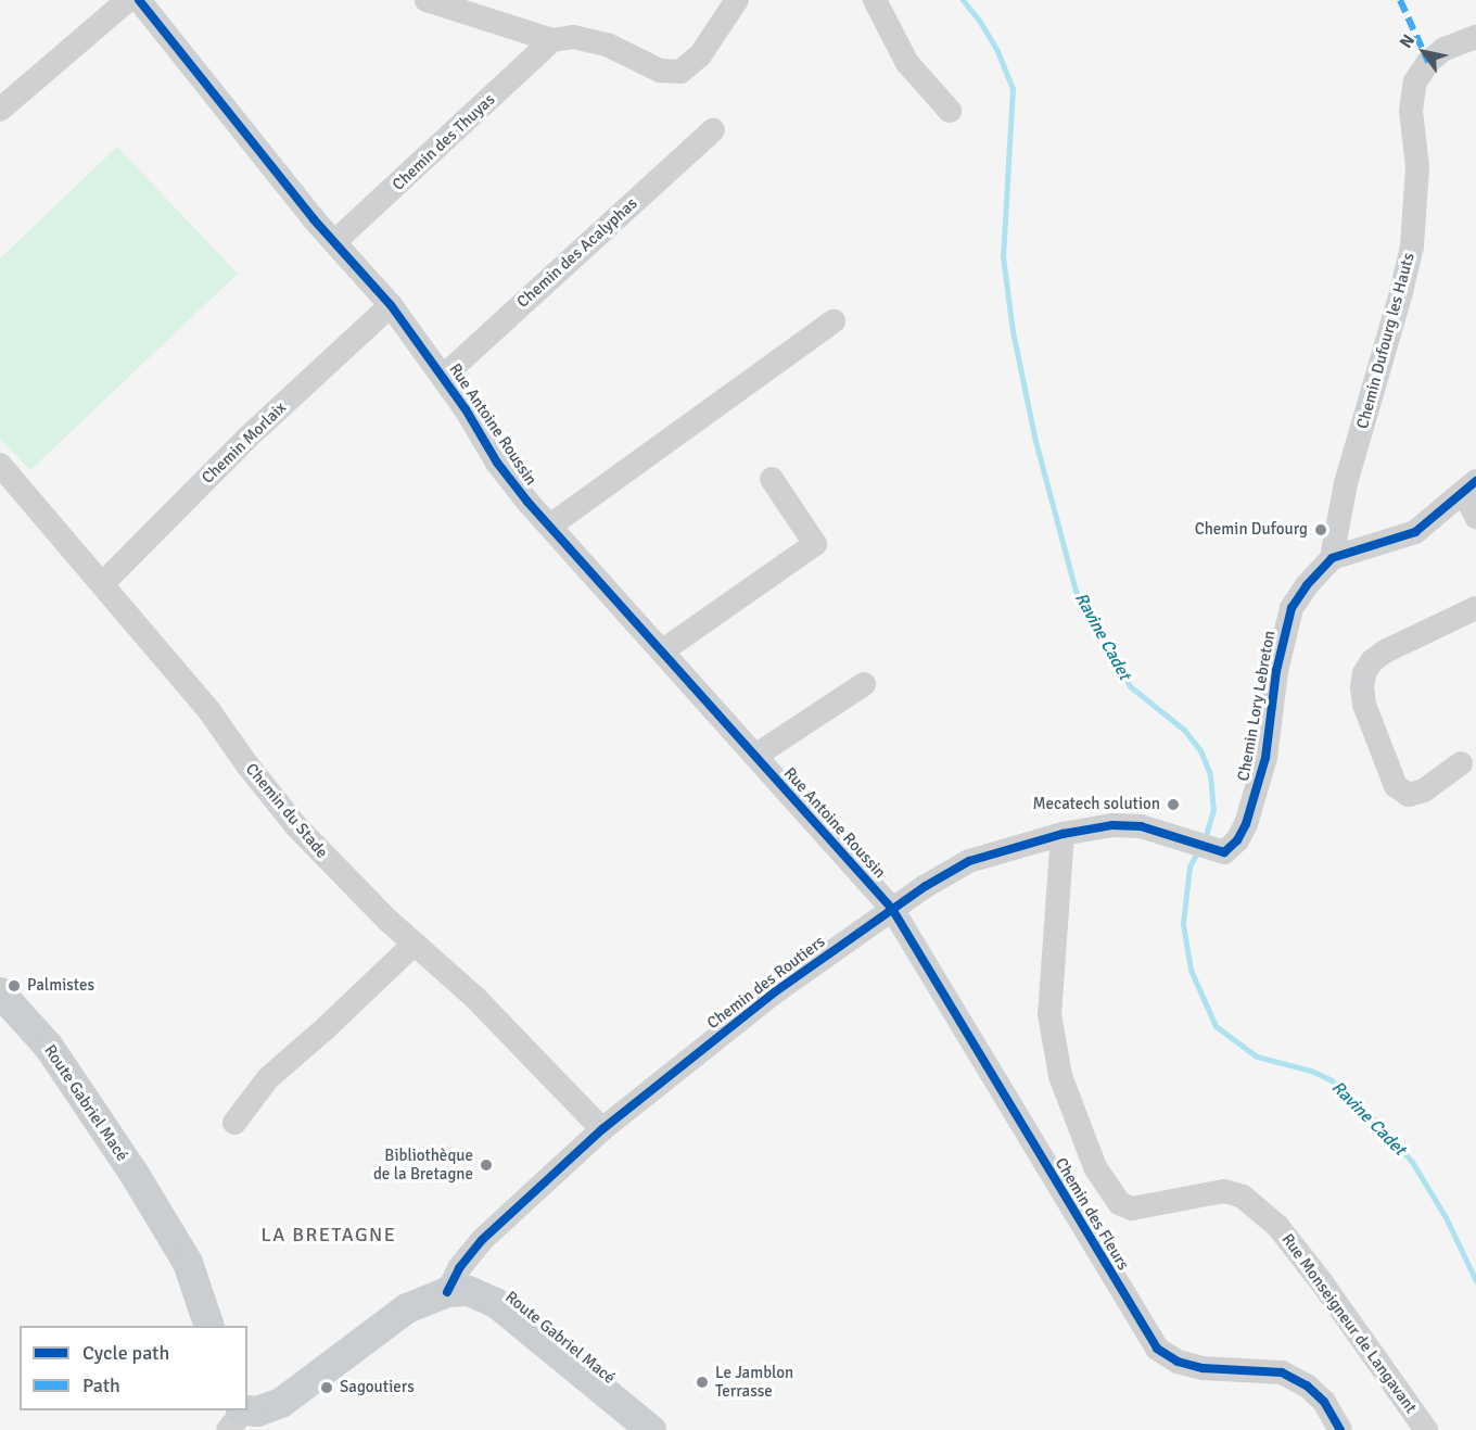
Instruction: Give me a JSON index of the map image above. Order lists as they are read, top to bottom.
{
  "streets": {
    "main road": ["Route Gabriel Macé"],
    "street": [
      "Chemin des Thuyas",
      "Chemin des Acalyphas",
      "Chemin Dufourg les Hauts",
      "Rue Antoine Roussin",
      "Chemin Morlaix",
      "Chemin Lory Lebreton",
      "Chemin du Stade",
      "Chemin des Routiers",
      "Chemin des Fleurs",
      "Rue Monseigneur de Langavant"
    ]
  },
  "crossings": [
    ["Chemin des Thuyas", "Rue Antoine Roussin"],
    ["Chemin des Acalyphas", "Rue Antoine Roussin"],
    ["Chemin Dufourg les Hauts", "Chemin Lory Lebreton"],
    ["Rue Antoine Roussin", "Chemin Morlaix"],
    ["Rue Antoine Roussin", "Chemin des Routiers"],
    ["Rue Antoine Roussin", "Chemin des Fleurs"],
    ["Chemin Morlaix", "Chemin du Stade"],
    ["Chemin Lory Lebreton", "Chemin des Routiers"],
    ["Chemin du Stade", "Chemin des Routiers"],
    ["Chemin des Routiers", "Route Gabriel Macé"],
    ["Chemin des Routiers", "Chemin des Fleurs"],
    ["Chemin des Routiers", "Rue Monseigneur de Langavant"]
  ],
  "districts": ["LA BRETAGNE"],
  "water": ["Ravine Cadet"],
  "places": [
    "Chemin Dufourg",
    "Mecatech solution",
    "Palmistes",
    "Bibliothèque de la Bretagne",
    "Le Jamblon Terrasse",
    "Sagoutiers"
  ],
  "legend": ["Cycle path", "Path"],
  "north": "top left"
}
